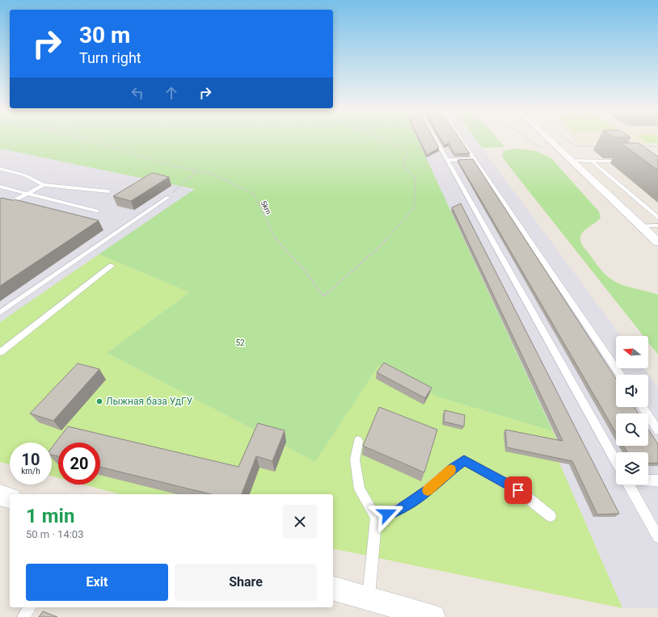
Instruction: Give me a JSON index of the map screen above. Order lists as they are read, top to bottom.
{
  "streets": {
    "path": ["5km"]
  },
  "parks": ["52"],
  "places": ["Лыжная база УдГУ"],
  "north": "left",
  "page": {
    "turn": ["30 m", "Turn right"],
    "speed": "10 km/h",
    "limit": "20",
    "heading": ["1 min", "50 m · 14:03"],
    "buttons": ["Exit", "Share"]
  }
}
